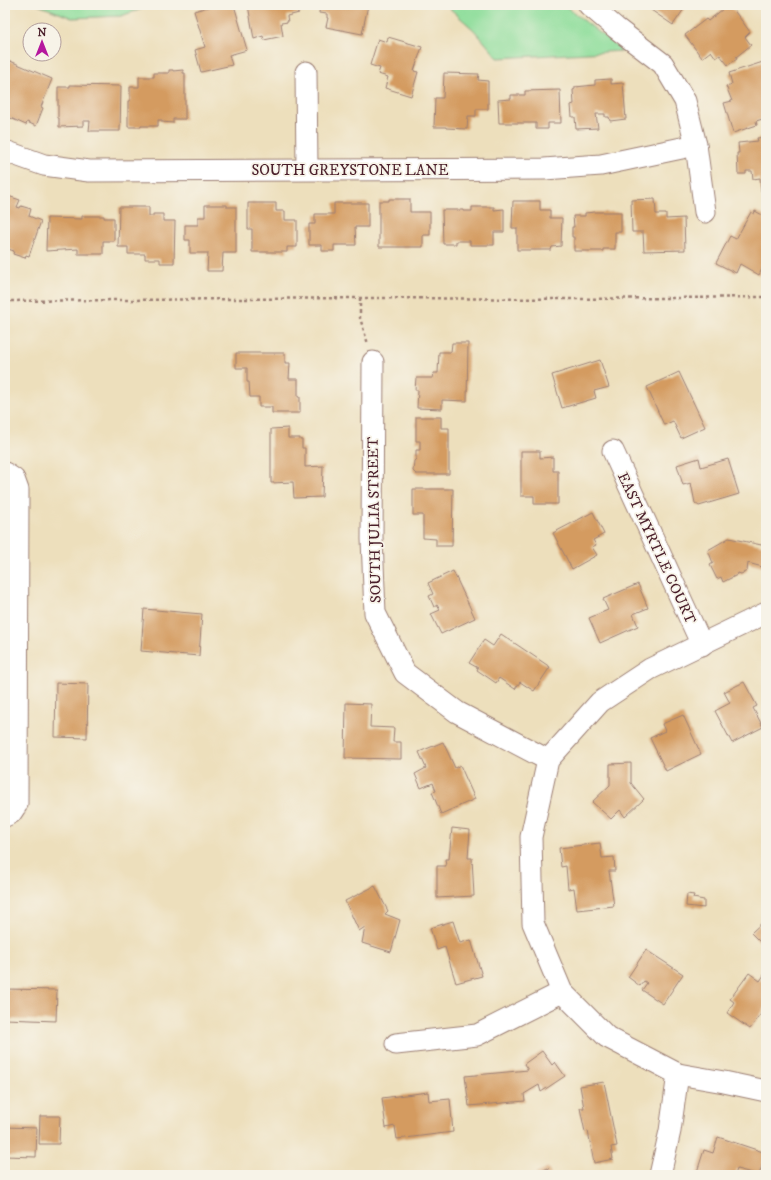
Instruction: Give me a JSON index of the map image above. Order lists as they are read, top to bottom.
{
  "streets": {
    "street": ["SOUTH GREYSTONE LANE", "SOUTH JULIA STREET", "EAST MYRTLE COURT"]
  },
  "north": "top"
}
